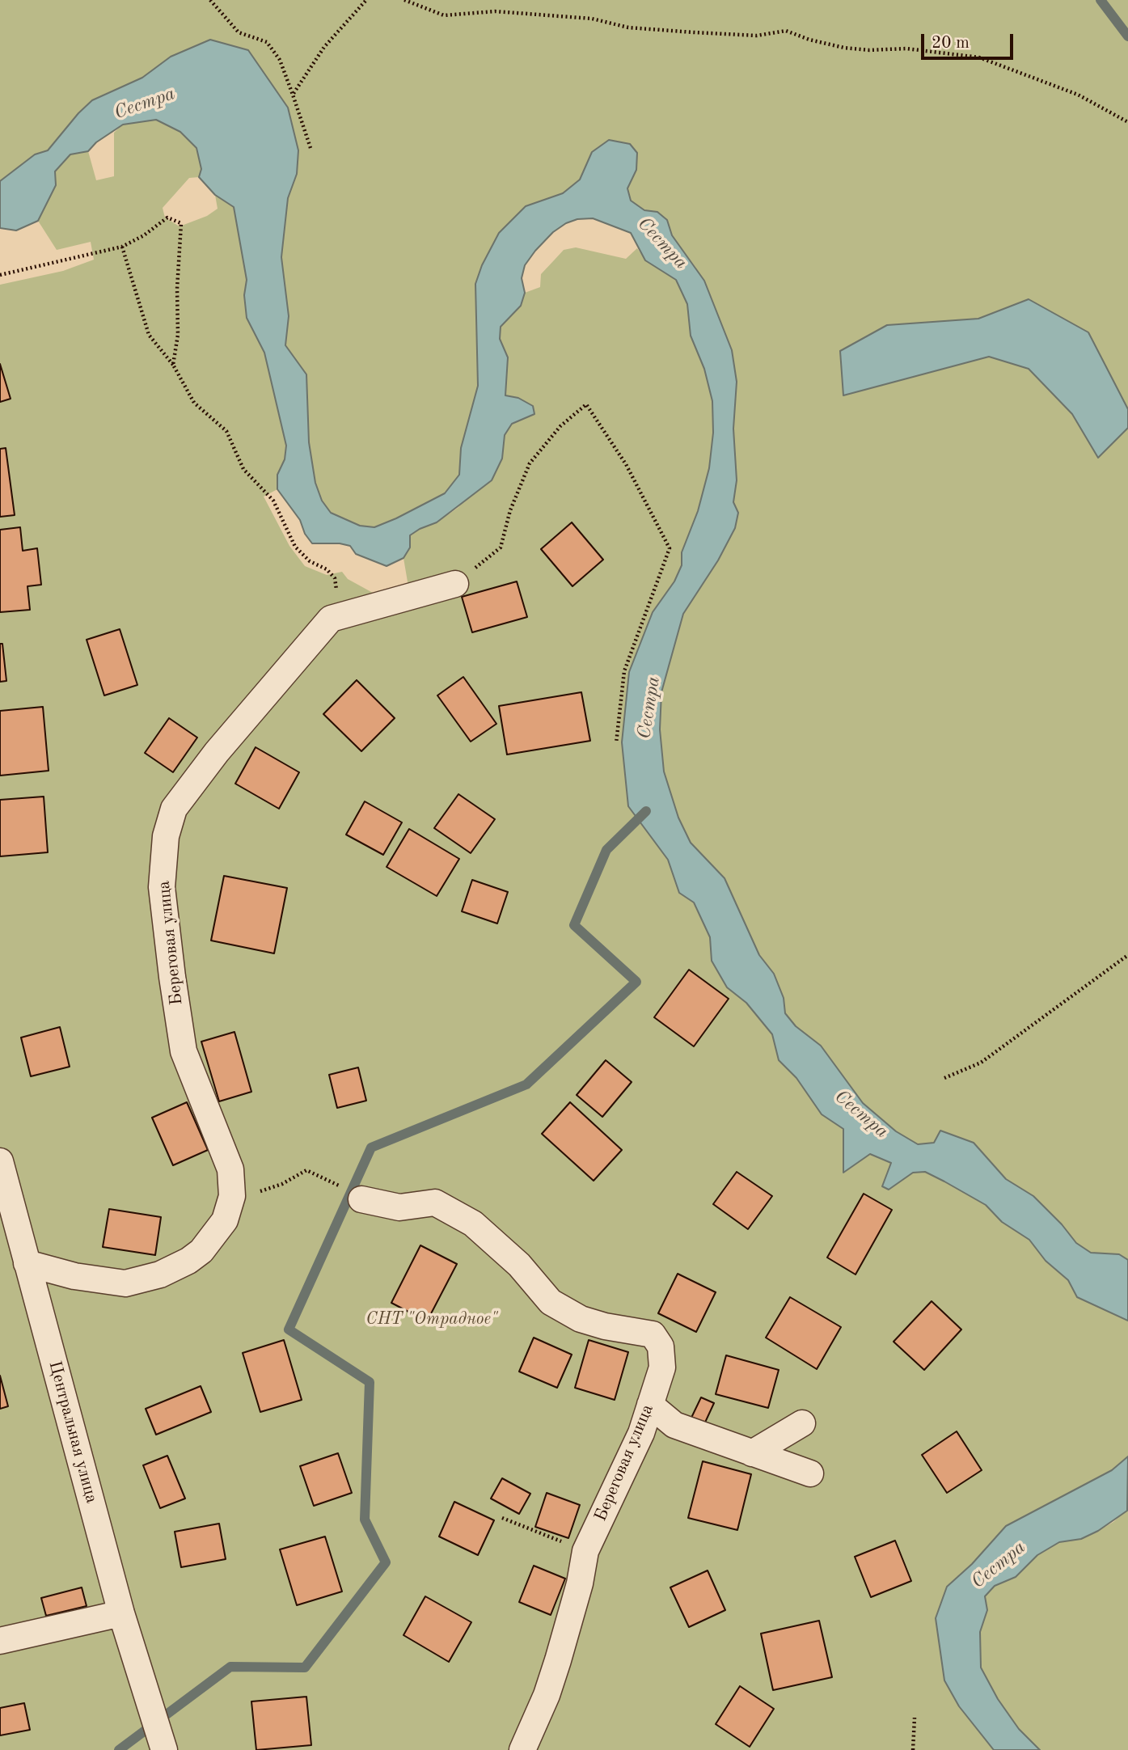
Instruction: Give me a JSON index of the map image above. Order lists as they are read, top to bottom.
{
  "streets": {
    "street": ["Береговая улица", "Центральная улица"]
  },
  "crossings": [
    ["Береговая улица", "Центральная улица"]
  ],
  "water": ["Сестра"],
  "parks": ["СНТ \"Отрадное\""],
  "scale_bar": "20 m"
}
